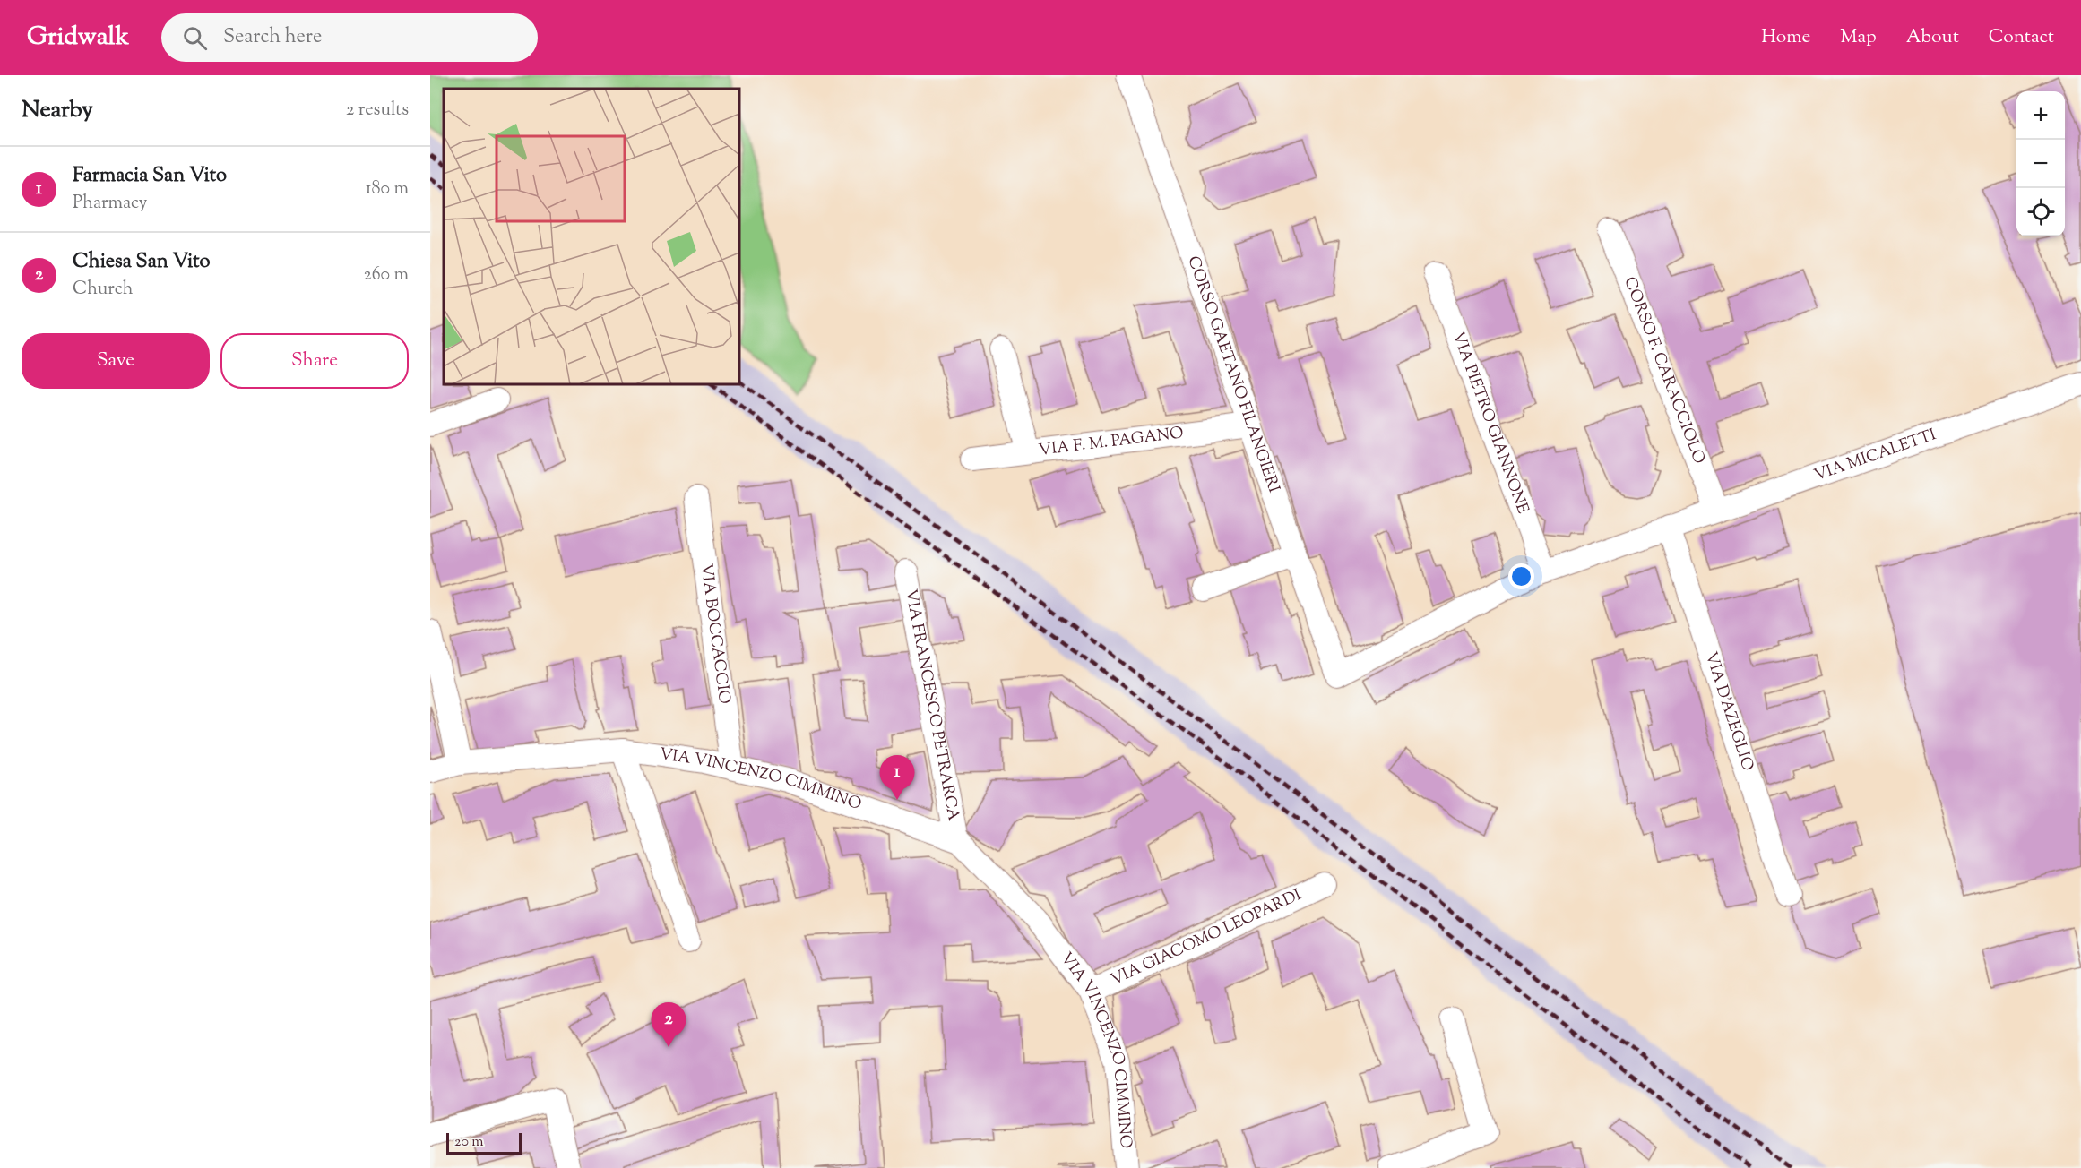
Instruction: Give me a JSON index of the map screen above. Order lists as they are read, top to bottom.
{
  "streets": {
    "street": [
      "CORSO F. CARACCIOLO",
      "CORSO GAETANO FILANGIERI",
      "VIA PIETRO GIANNONE",
      "VIA F. M. PAGANO",
      "VIA MICALETTI",
      "VIA BOCCACCIO",
      "VIA FRANCESCO PETRARCA",
      "VIA D'AZEGLIO",
      "VIA VINCENZO CIMMINO",
      "VIA GIACOMO LEOPARDI"
    ]
  },
  "crossings": [
    ["CORSO F. CARACCIOLO", "VIA MICALETTI"],
    ["CORSO GAETANO FILANGIERI", "VIA F. M. PAGANO"],
    ["CORSO GAETANO FILANGIERI", "VIA MICALETTI"],
    ["VIA PIETRO GIANNONE", "VIA MICALETTI"],
    ["VIA MICALETTI", "VIA D'AZEGLIO"],
    ["VIA BOCCACCIO", "VIA VINCENZO CIMMINO"],
    ["VIA FRANCESCO PETRARCA", "VIA VINCENZO CIMMINO"],
    ["VIA VINCENZO CIMMINO", "VIA GIACOMO LEOPARDI"]
  ],
  "scale_bar": "20 m",
  "page": {
    "header": "Gridwalk",
    "search": "Search here",
    "nav": [
      "Home",
      "Map",
      "About",
      "Contact"
    ],
    "heading": ["Nearby", "2 results"],
    "map_buttons": ["+", "−"],
    "list": [
      {
        "mark": "1",
        "name": "Farmacia San Vito",
        "note": "Pharmacy",
        "value": "180 m"
      },
      {
        "mark": "2",
        "name": "Chiesa San Vito",
        "note": "Church",
        "value": "260 m"
      }
    ],
    "buttons": ["Save", "Share"],
    "pins": ["1", "2"],
    "scale": "20 m"
  }
}
